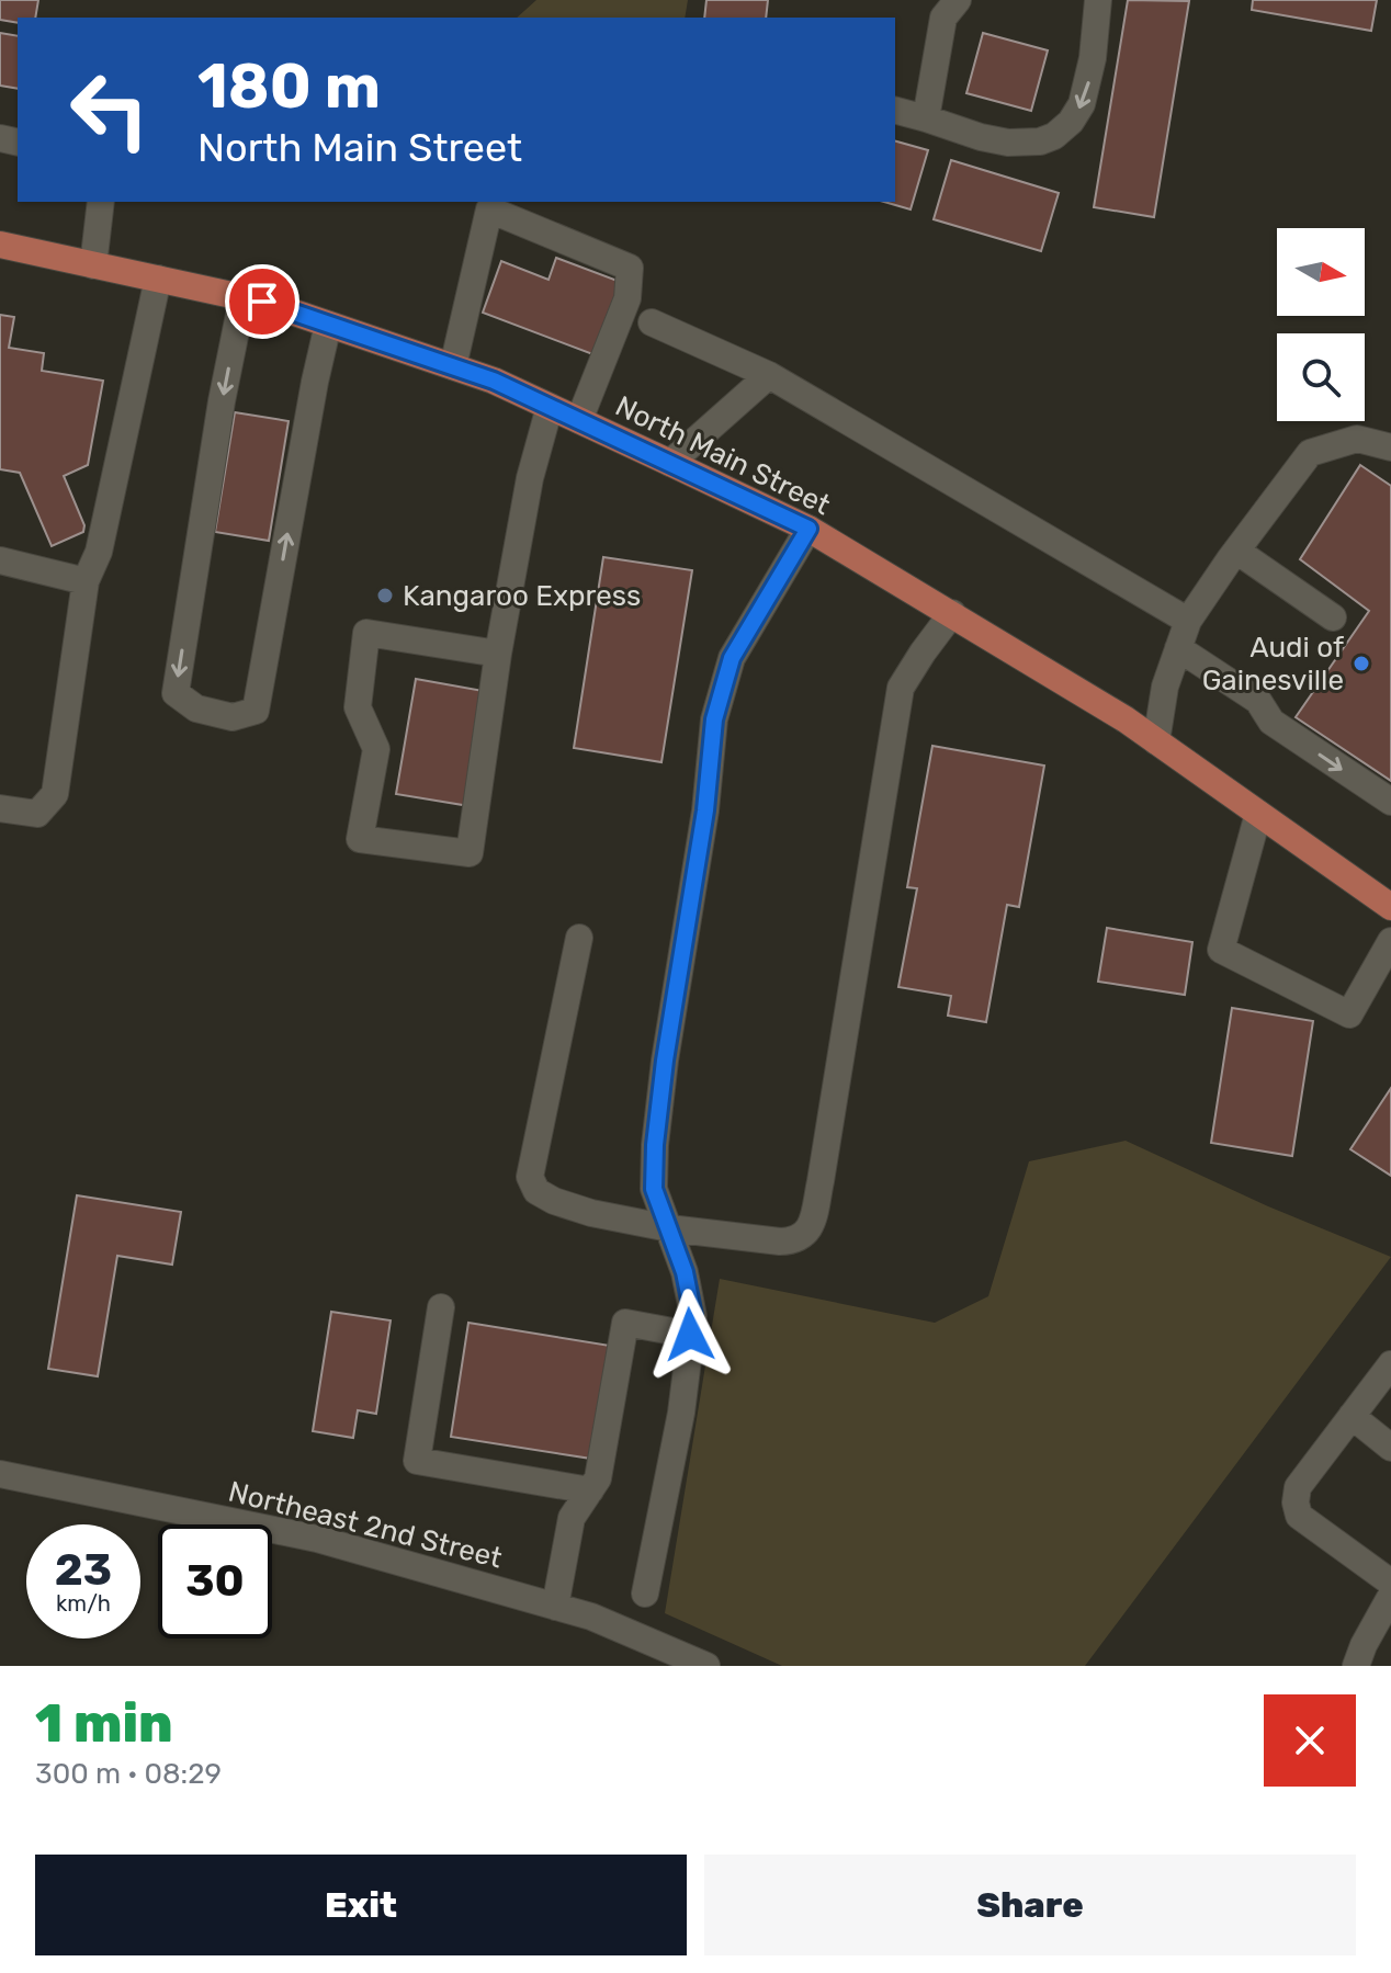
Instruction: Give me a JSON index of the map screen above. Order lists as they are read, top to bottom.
{
  "streets": {
    "main road": ["North Main Street"],
    "street": ["Northeast 2nd Street"]
  },
  "places": ["Kangaroo Express", "Audi of Gainesville"],
  "north": "right",
  "page": {
    "turn": ["180 m", "North Main Street"],
    "speed": "23 km/h",
    "limit": "30",
    "heading": ["1 min", "300 m · 08:29"],
    "buttons": ["Exit", "Share"]
  }
}
